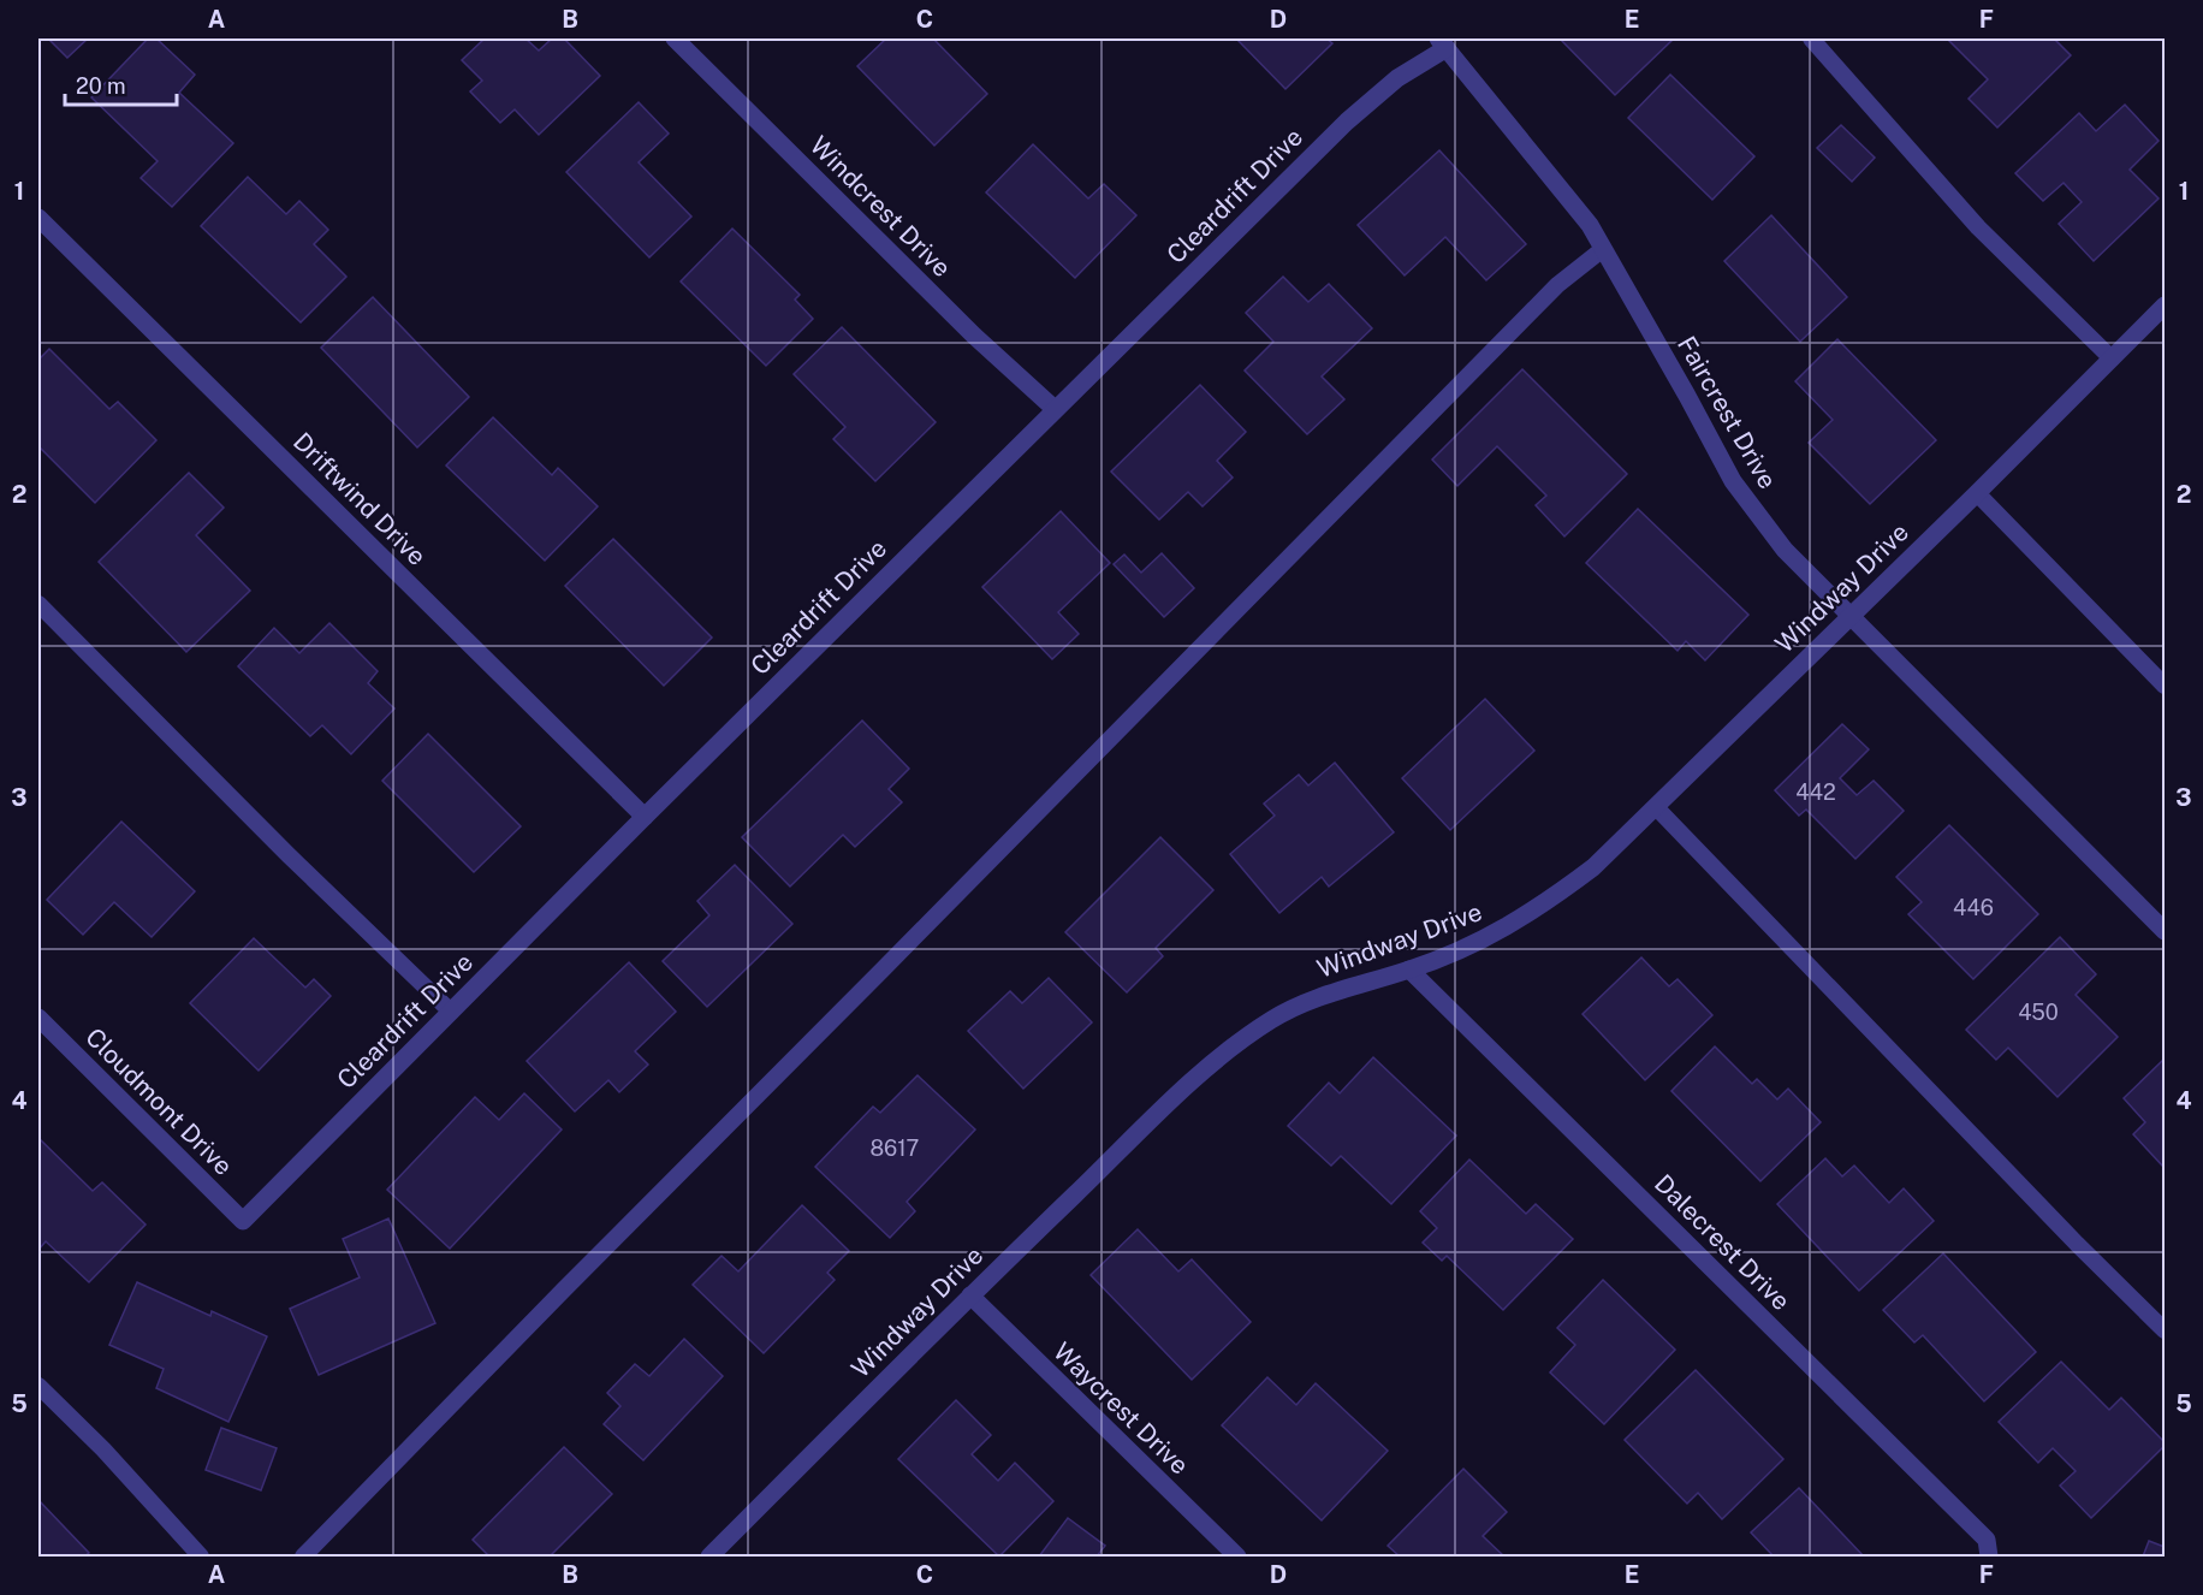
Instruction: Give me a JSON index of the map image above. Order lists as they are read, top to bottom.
{
  "streets": {
    "street": [
      "Cleardrift Drive",
      "Windcrest Drive",
      "Faircrest Drive",
      "Driftwind Drive",
      "Windway Drive",
      "Cloudmont Drive",
      "Dalecrest Drive",
      "Waycrest Drive"
    ]
  },
  "crossings": [
    ["Cleardrift Drive", "Windcrest Drive"],
    ["Cleardrift Drive", "Faircrest Drive"],
    ["Cleardrift Drive", "Driftwind Drive"],
    ["Cleardrift Drive", "Cloudmont Drive"],
    ["Faircrest Drive", "Windway Drive"],
    ["Windway Drive", "Dalecrest Drive"],
    ["Windway Drive", "Waycrest Drive"]
  ],
  "house_numbers": [
    "442",
    "446",
    "450",
    "8617"
  ],
  "scale_bar": "20 m",
  "grid": {
    "columns": [
      "A",
      "B",
      "C",
      "D",
      "E",
      "F"
    ],
    "rows": [
      "1",
      "2",
      "3",
      "4",
      "5"
    ]
  }
}
